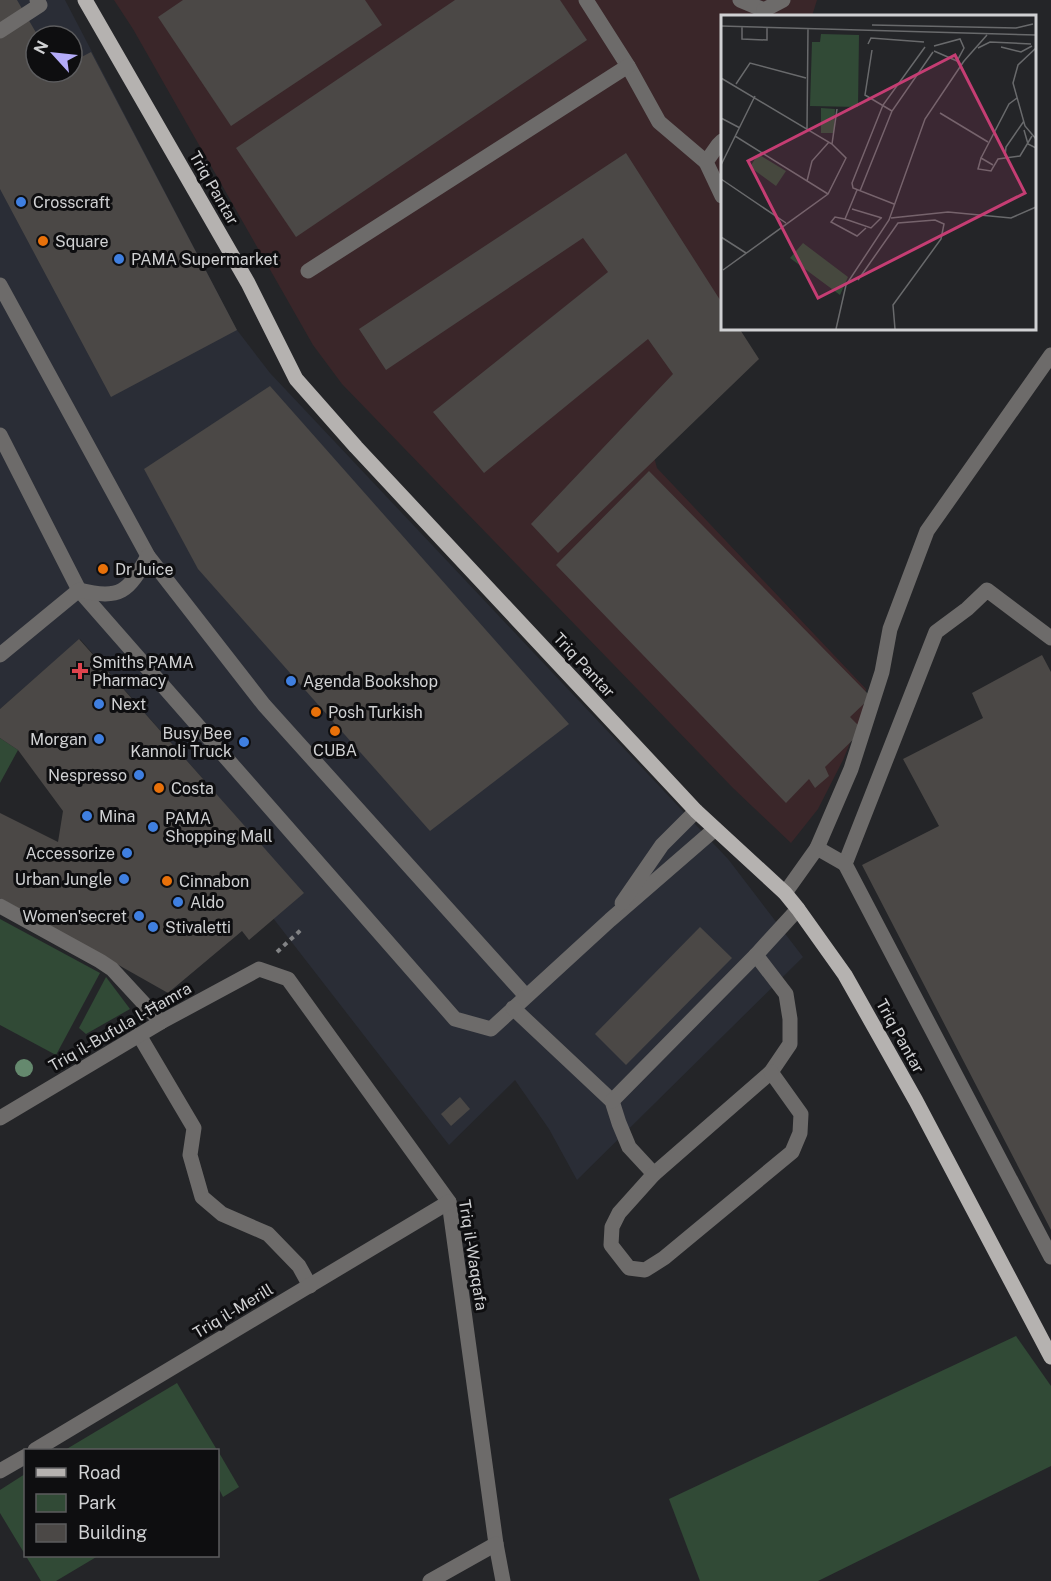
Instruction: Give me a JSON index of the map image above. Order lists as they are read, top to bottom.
{
  "streets": {
    "main road": ["Triq Pantar"],
    "street": ["Triq il-Bufula l-Ħamra", "Triq il-Waqqafa", "Triq il-Merill"]
  },
  "crossings": [
    ["Triq il-Bufula l-Ħamra", "Triq il-Waqqafa"],
    ["Triq il-Waqqafa", "Triq il-Merill"]
  ],
  "places": {
    "other": [
      "Crosscraft",
      "Square",
      "PAMA Supermarket",
      "Dr Juice",
      "Agenda Bookshop",
      "Next",
      "Posh Turkish",
      "CUBA",
      "Morgan",
      "Busy Bee Kannoli Truck",
      "Nespresso",
      "Costa",
      "Mina",
      "PAMA Shopping Mall",
      "Accessorize",
      "Urban Jungle",
      "Cinnabon",
      "Aldo",
      "Women'secret",
      "Stivaletti"
    ],
    "health": ["Smiths PAMA Pharmacy"]
  },
  "legend": ["Road", "Park", "Building"],
  "north": "top left"
}
